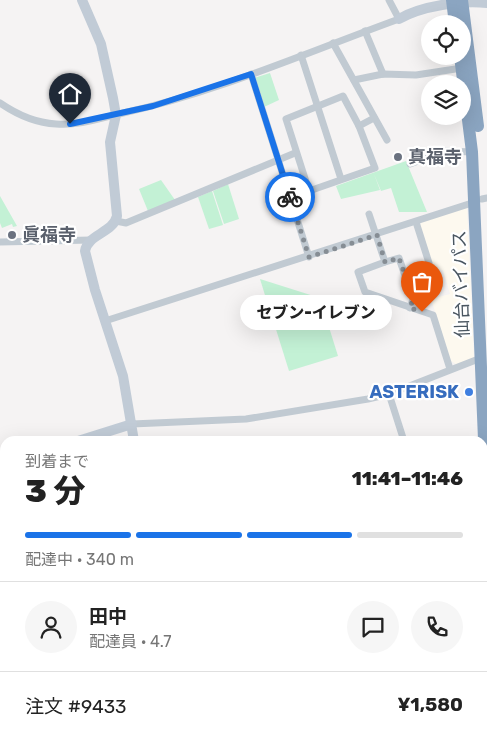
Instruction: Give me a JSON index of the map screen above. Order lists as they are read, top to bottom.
{
  "streets": {
    "highway": ["仙台バイパス"]
  },
  "places": [
    "真福寺",
    "眞福寺",
    "セブン-イレブン",
    "ASTERISK"
  ],
  "page": {
    "bubble": "セブン-イレブン",
    "heading": ["3 分", "到着まで", "11:41–11:46"],
    "panel": [
      "田中",
      "配達員 · 4.7",
      "注文 #9433",
      "¥1,580"
    ],
    "bar": "配達中 · 340 m"
  }
}
